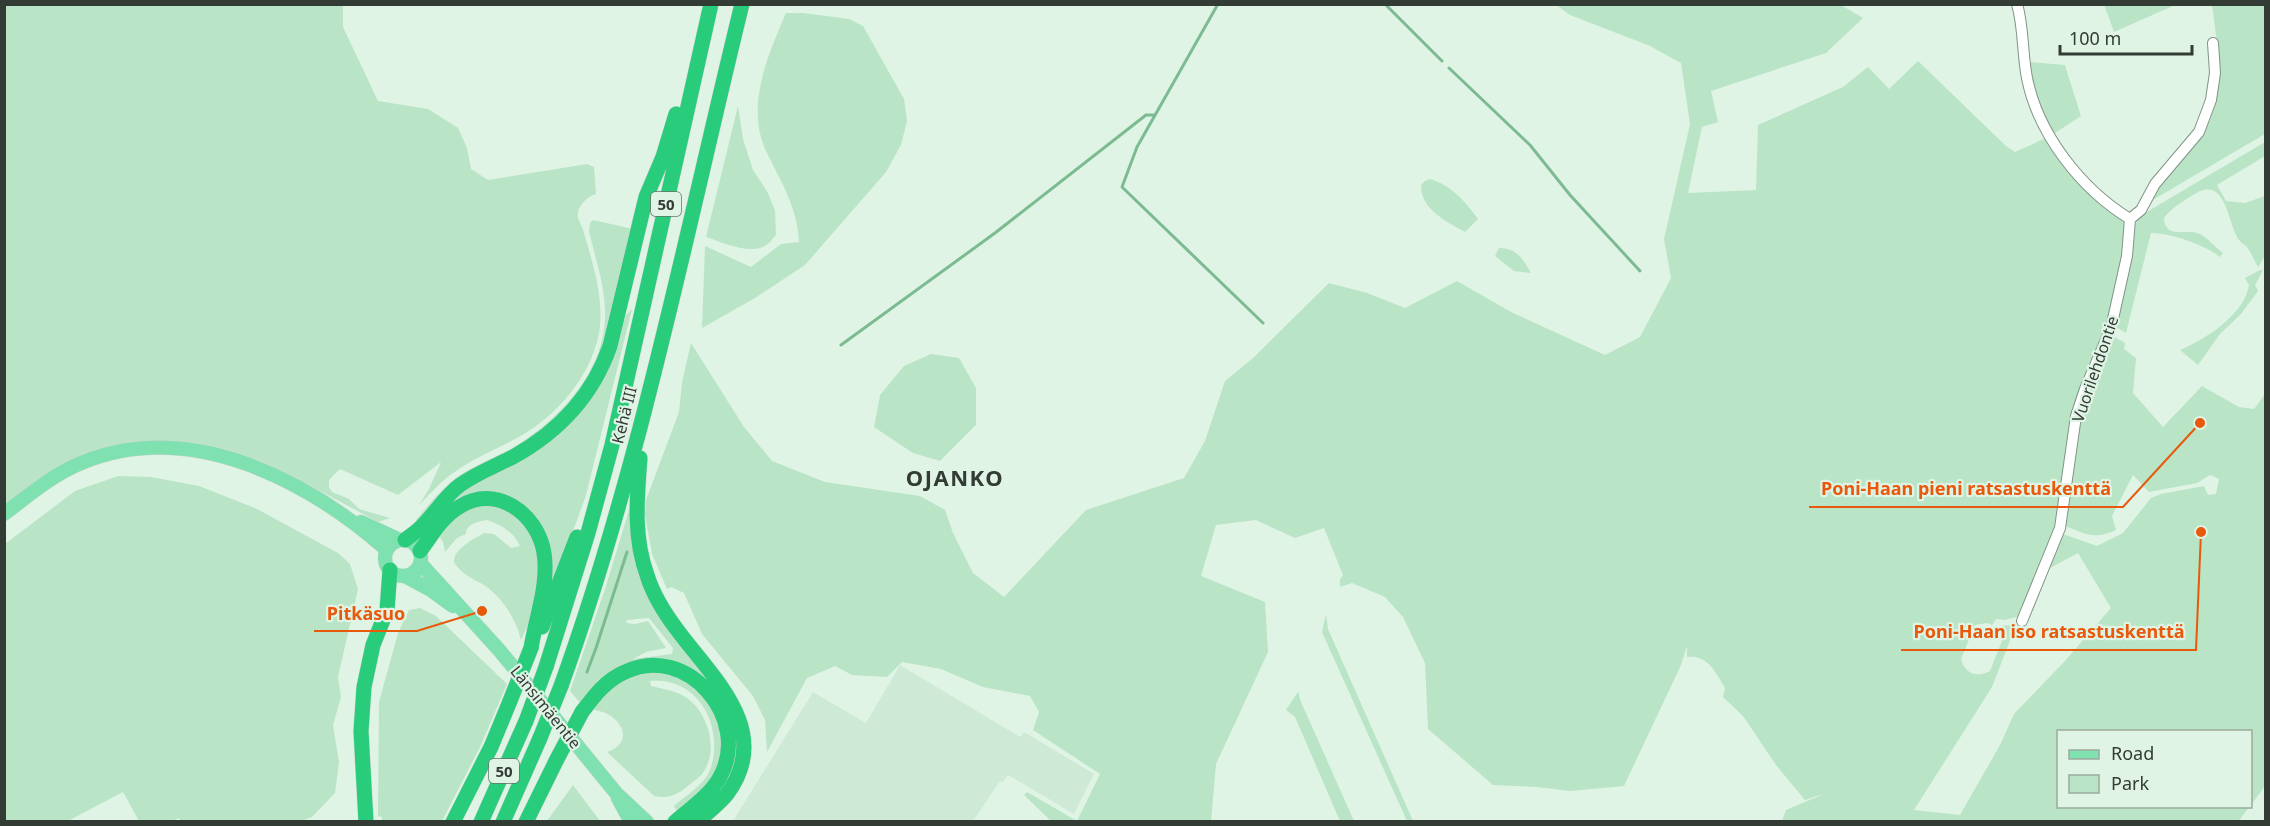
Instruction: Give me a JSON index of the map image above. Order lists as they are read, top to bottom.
{
  "streets": {
    "highway": ["50", "Kehä III"],
    "main road": ["Länsimäentie"],
    "street": ["Vuorilehdontie"]
  },
  "districts": ["OJANKO"],
  "places": ["Poni-Haan pieni ratsastuskenttä", "Poni-Haan iso ratsastuskenttä", "Pitkäsuo"],
  "legend": ["Road", "Park"],
  "scale_bar": "100 m"
}
